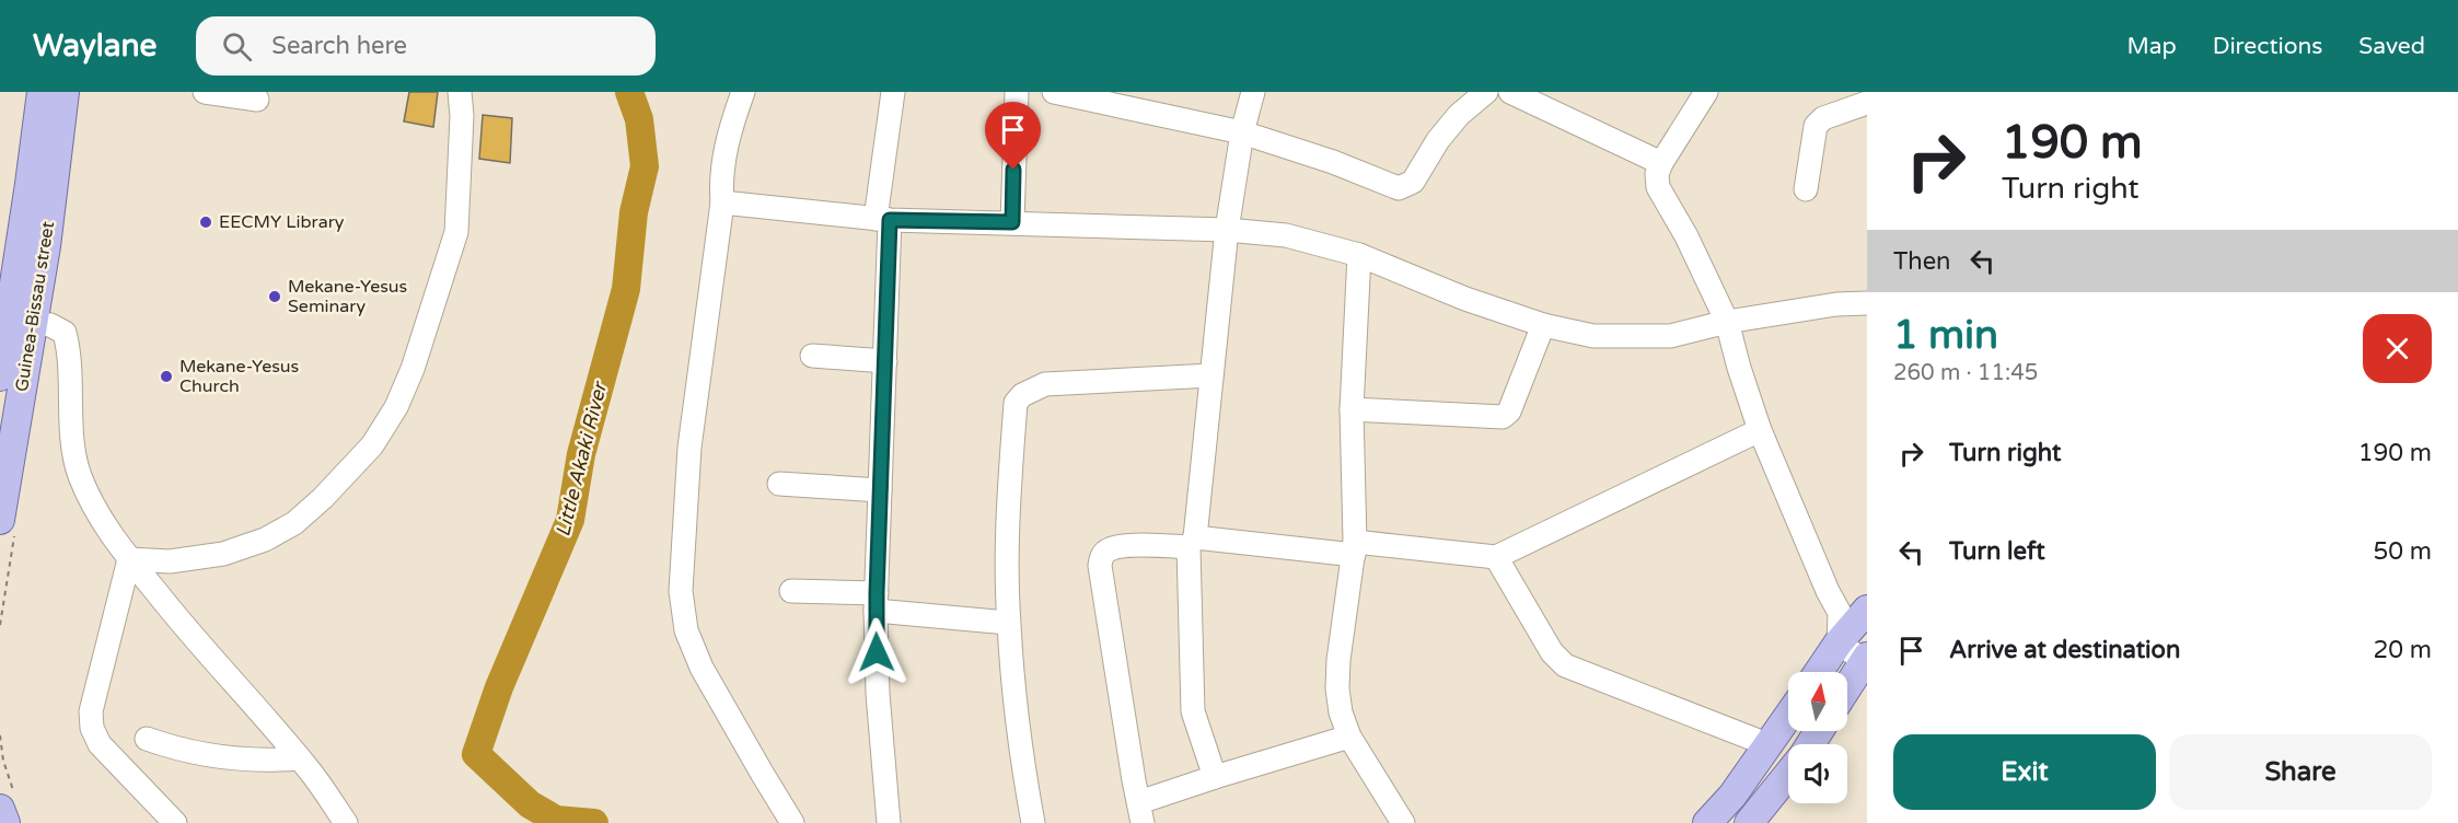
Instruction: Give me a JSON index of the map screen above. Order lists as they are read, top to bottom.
{
  "streets": {
    "main road": ["Guinea-Bissau street"]
  },
  "water": ["Little Akaki River"],
  "places": ["EECMY Library", "Mekane-Yesus Seminary", "Mekane-Yesus Church"],
  "north": "top",
  "page": {
    "header": "Waylane",
    "search": "Search here",
    "nav": ["Map", "Directions", "Saved"],
    "turn": ["190 m", "Turn right"],
    "then": "Then",
    "heading": ["1 min", "260 m · 11:45"],
    "list": [
      {
        "name": "Turn right",
        "value": "190 m"
      },
      {
        "name": "Turn left",
        "value": "50 m"
      },
      {
        "name": "Arrive at destination",
        "value": "20 m"
      }
    ],
    "buttons": ["Exit", "Share"]
  }
}
